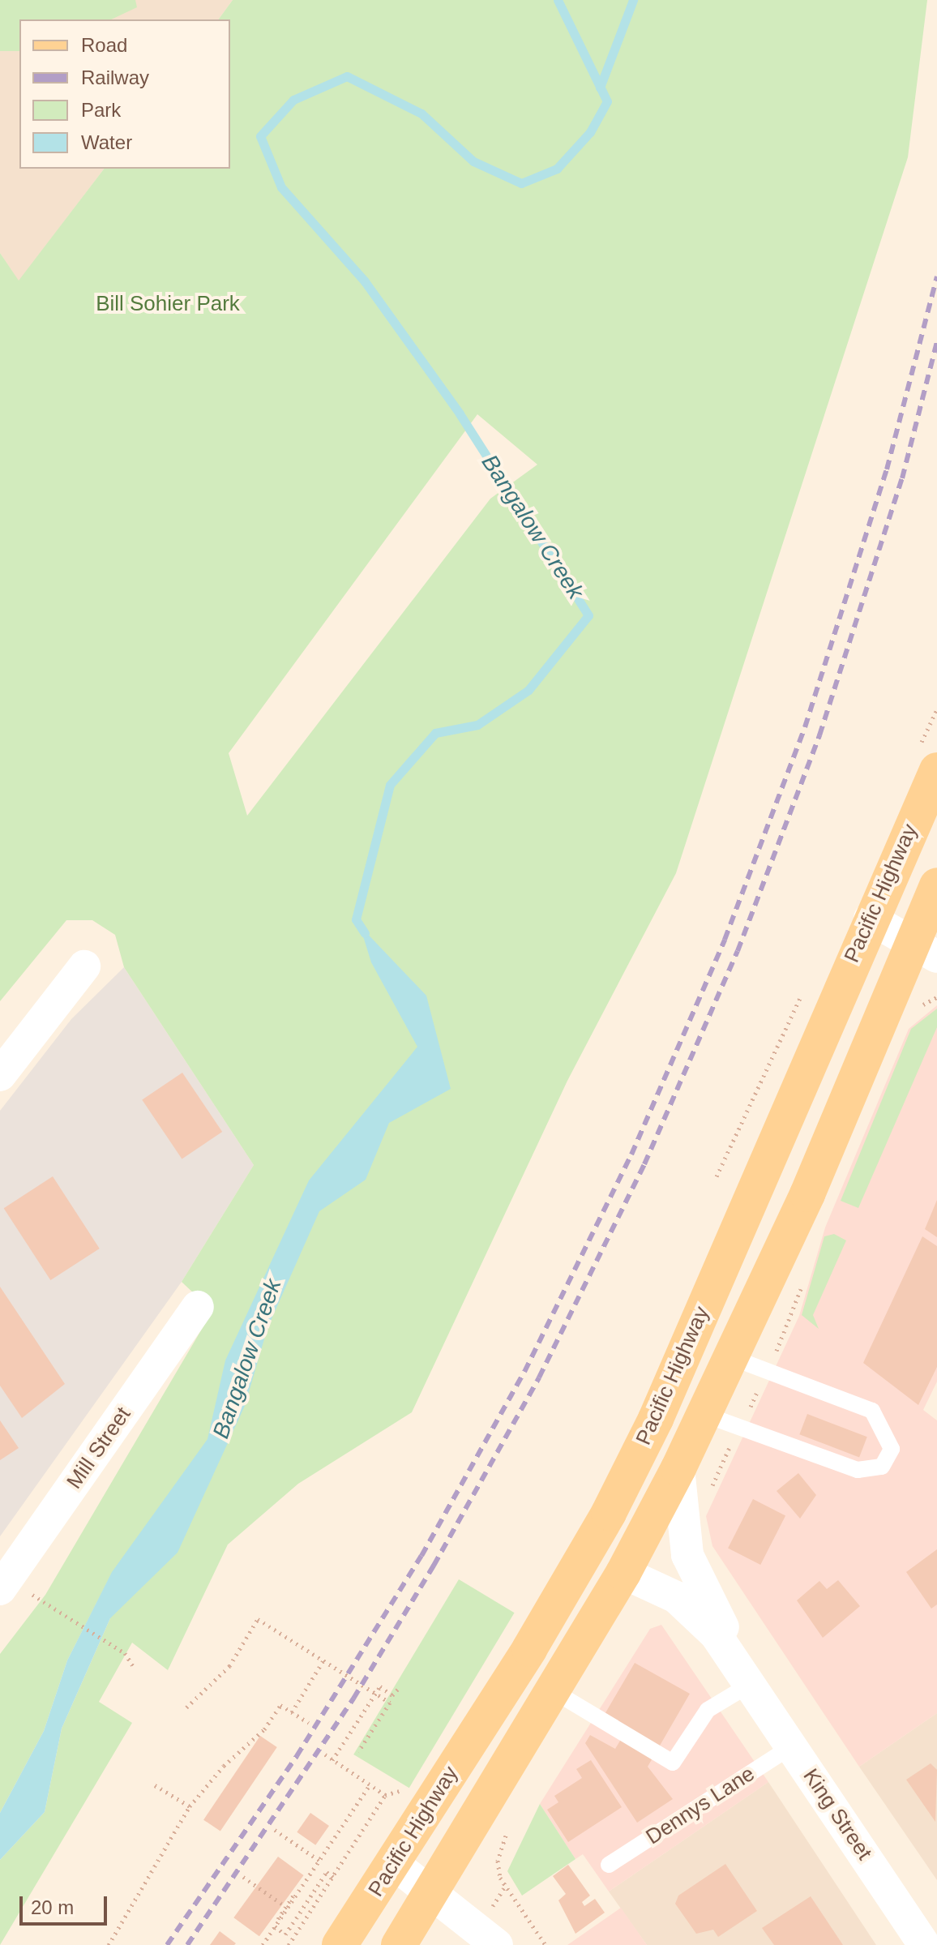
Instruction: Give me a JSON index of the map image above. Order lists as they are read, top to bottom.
{
  "streets": {
    "main road": ["Pacific Highway"],
    "street": ["Mill Street", "King Street"],
    "lane": ["Dennys Lane"]
  },
  "crossings": [
    ["Pacific Highway", "King Street"],
    ["Dennys Lane", "King Street"]
  ],
  "water": ["Bangalow Creek"],
  "parks": ["Bill Sohier Park"],
  "legend": [
    "Road",
    "Railway",
    "Park",
    "Water"
  ],
  "scale_bar": "20 m"
}
